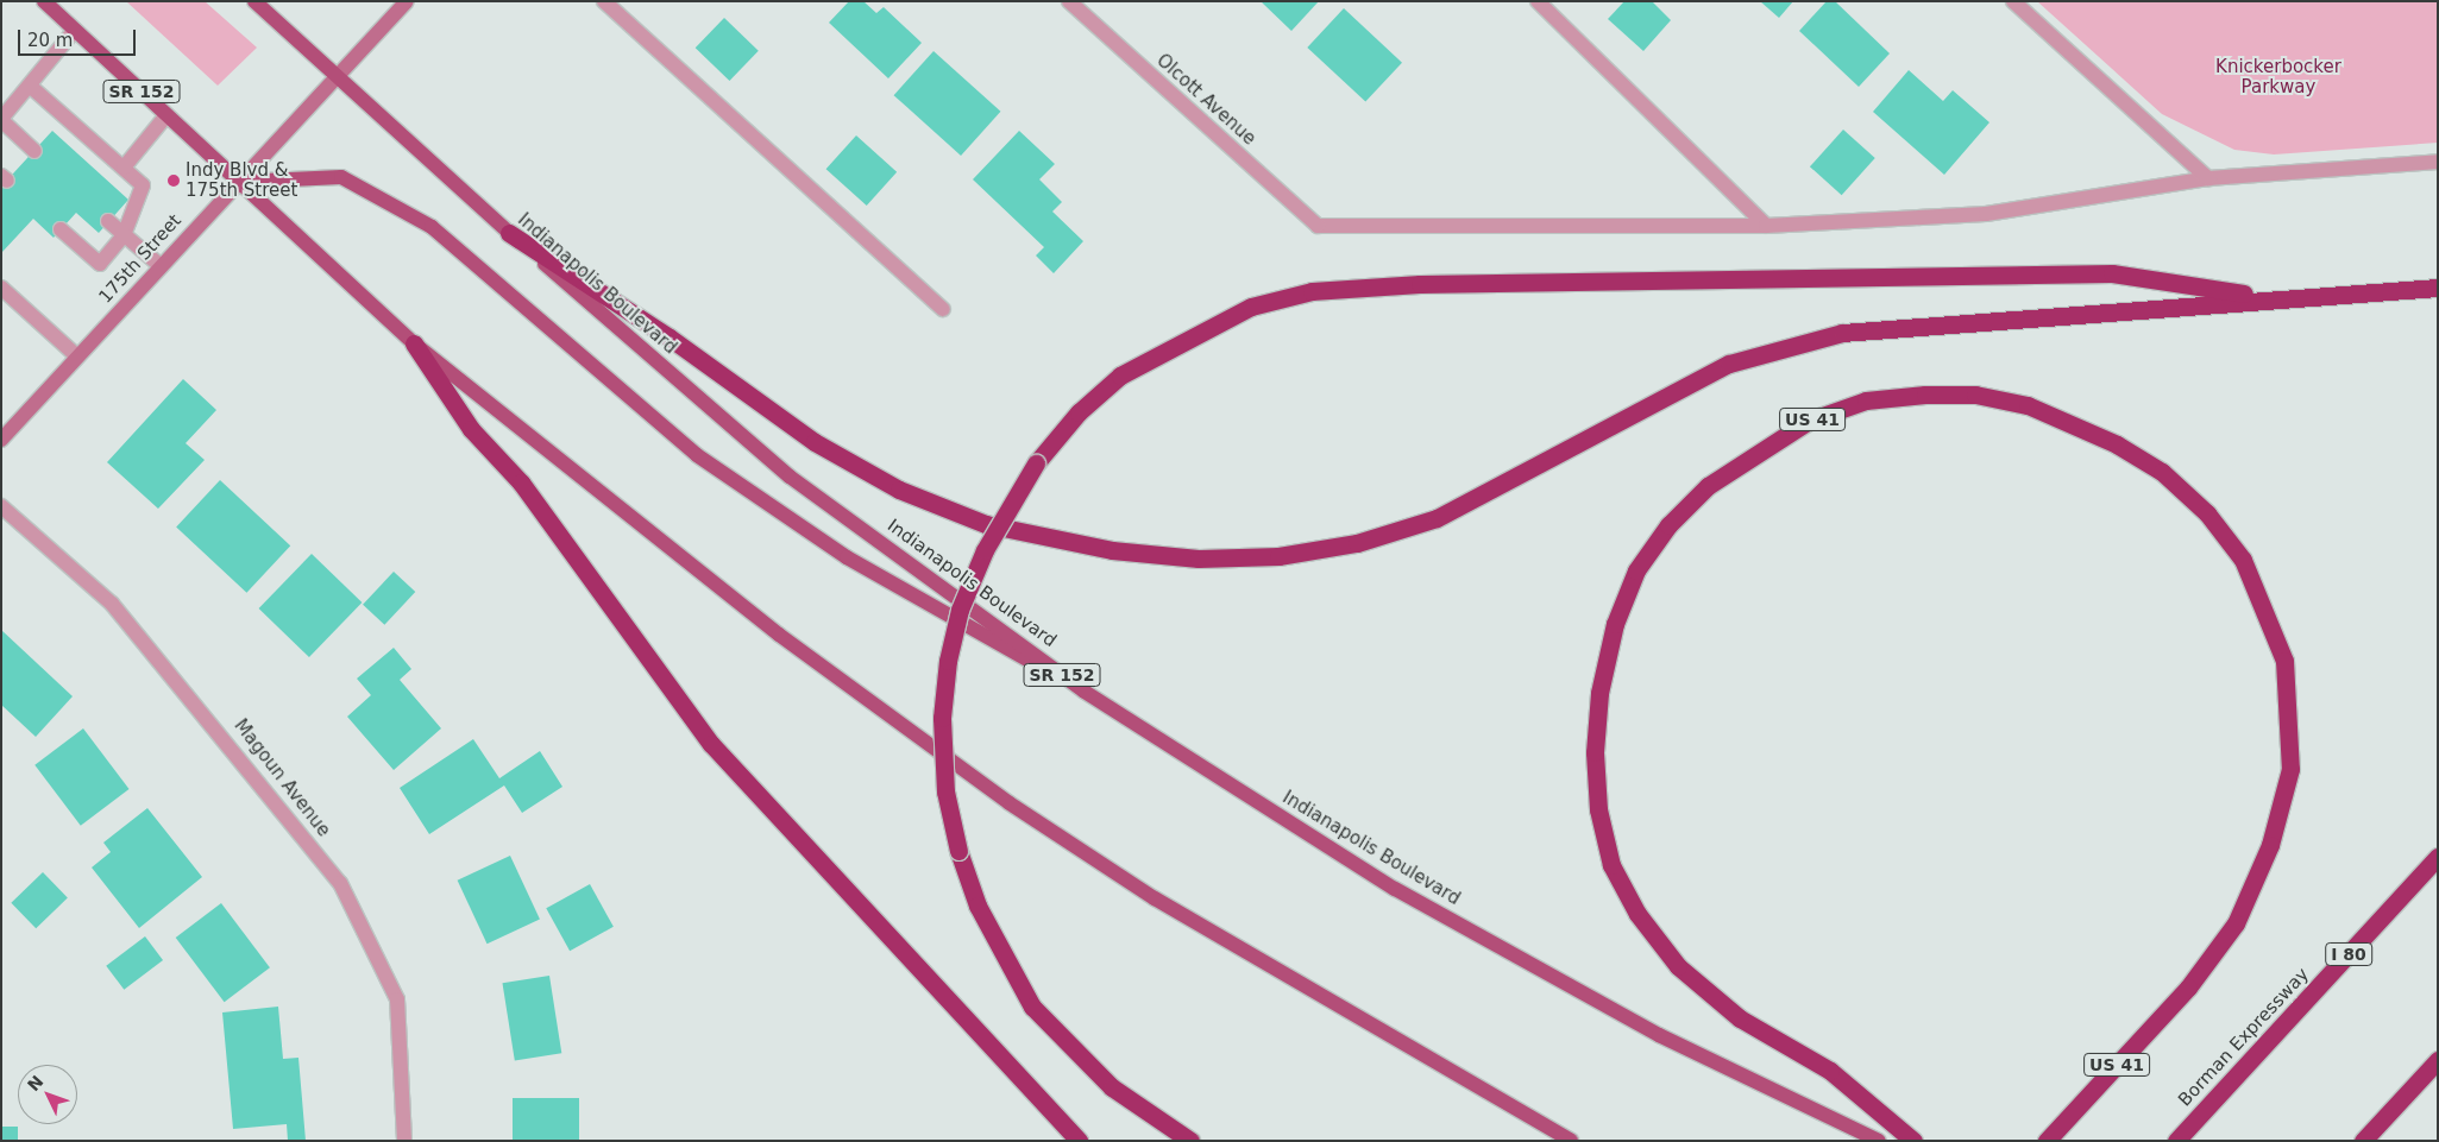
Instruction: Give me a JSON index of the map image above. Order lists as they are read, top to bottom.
{
  "streets": {
    "highway": ["US 41", "I 80", "Borman Expressway"],
    "main road": ["SR 152", "Indianapolis Boulevard"],
    "street": ["Olcott Avenue", "175th Street", "Magoun Avenue"]
  },
  "crossings": [
    ["SR 152", "175th Street"],
    ["175th Street", "Indianapolis Boulevard"]
  ],
  "parks": ["Knickerbocker Parkway"],
  "places": ["Indy Blvd & 175th Street"],
  "scale_bar": "20 m",
  "north": "top left"
}
